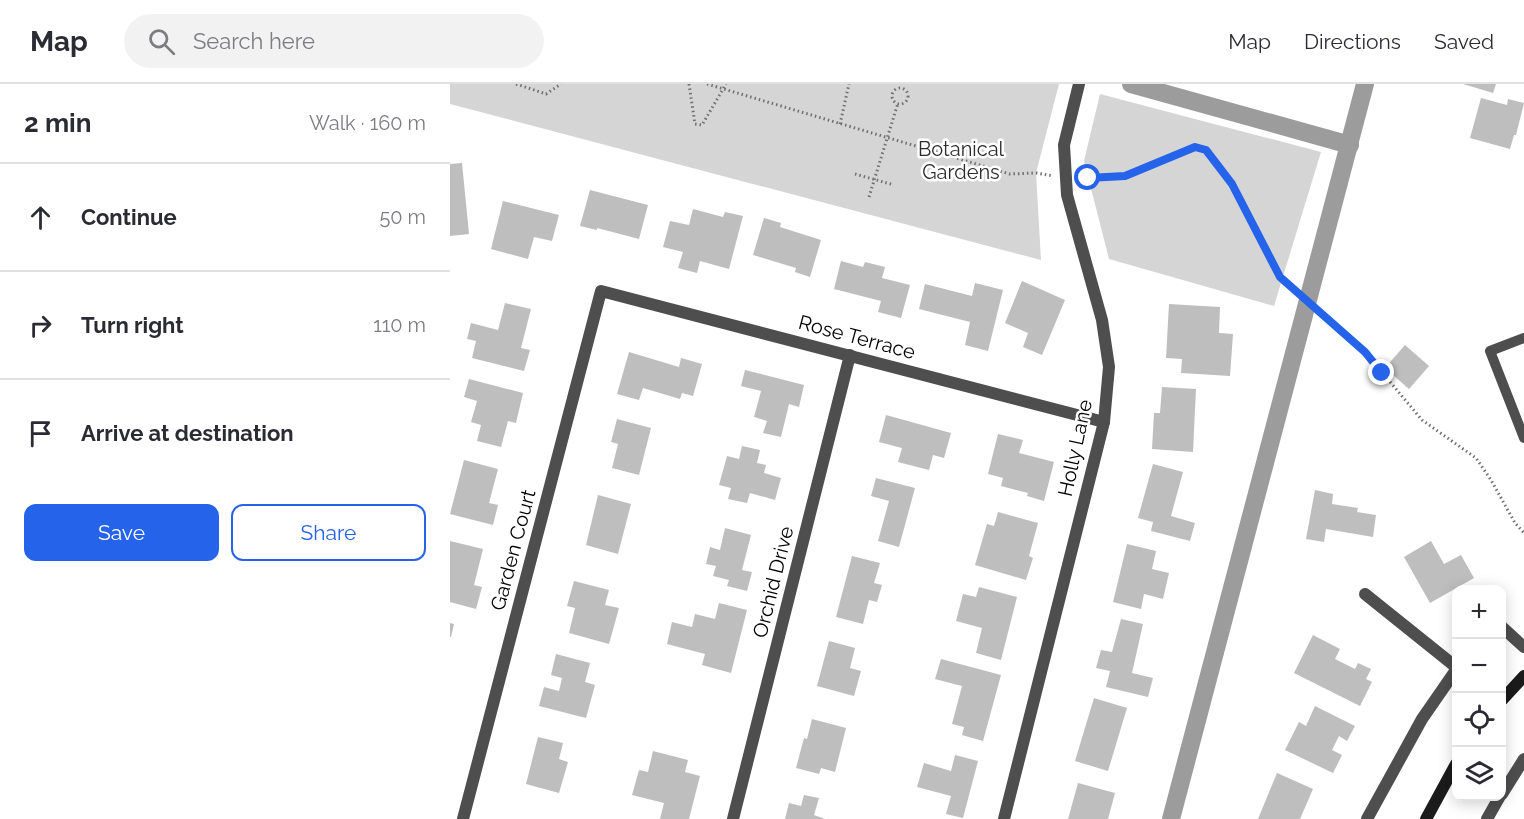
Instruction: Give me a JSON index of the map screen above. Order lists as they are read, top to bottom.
{
  "streets": {
    "street": [
      "Rose Terrace",
      "Holly Lane",
      "Garden Court",
      "Orchid Drive"
    ]
  },
  "crossings": [
    ["Rose Terrace", "Holly Lane"],
    ["Rose Terrace", "Garden Court"],
    ["Rose Terrace", "Orchid Drive"]
  ],
  "parks": ["Botanical Gardens"],
  "page": {
    "header": "Map",
    "search": "Search here",
    "nav": ["Map", "Directions", "Saved"],
    "heading": ["2 min", "Walk · 160 m"],
    "list": [
      ["Continue", "50 m"],
      ["Turn right", "110 m"],
      "Arrive at destination"
    ],
    "buttons": ["Save", "Share"],
    "map_buttons": ["+", "−"]
  }
}
